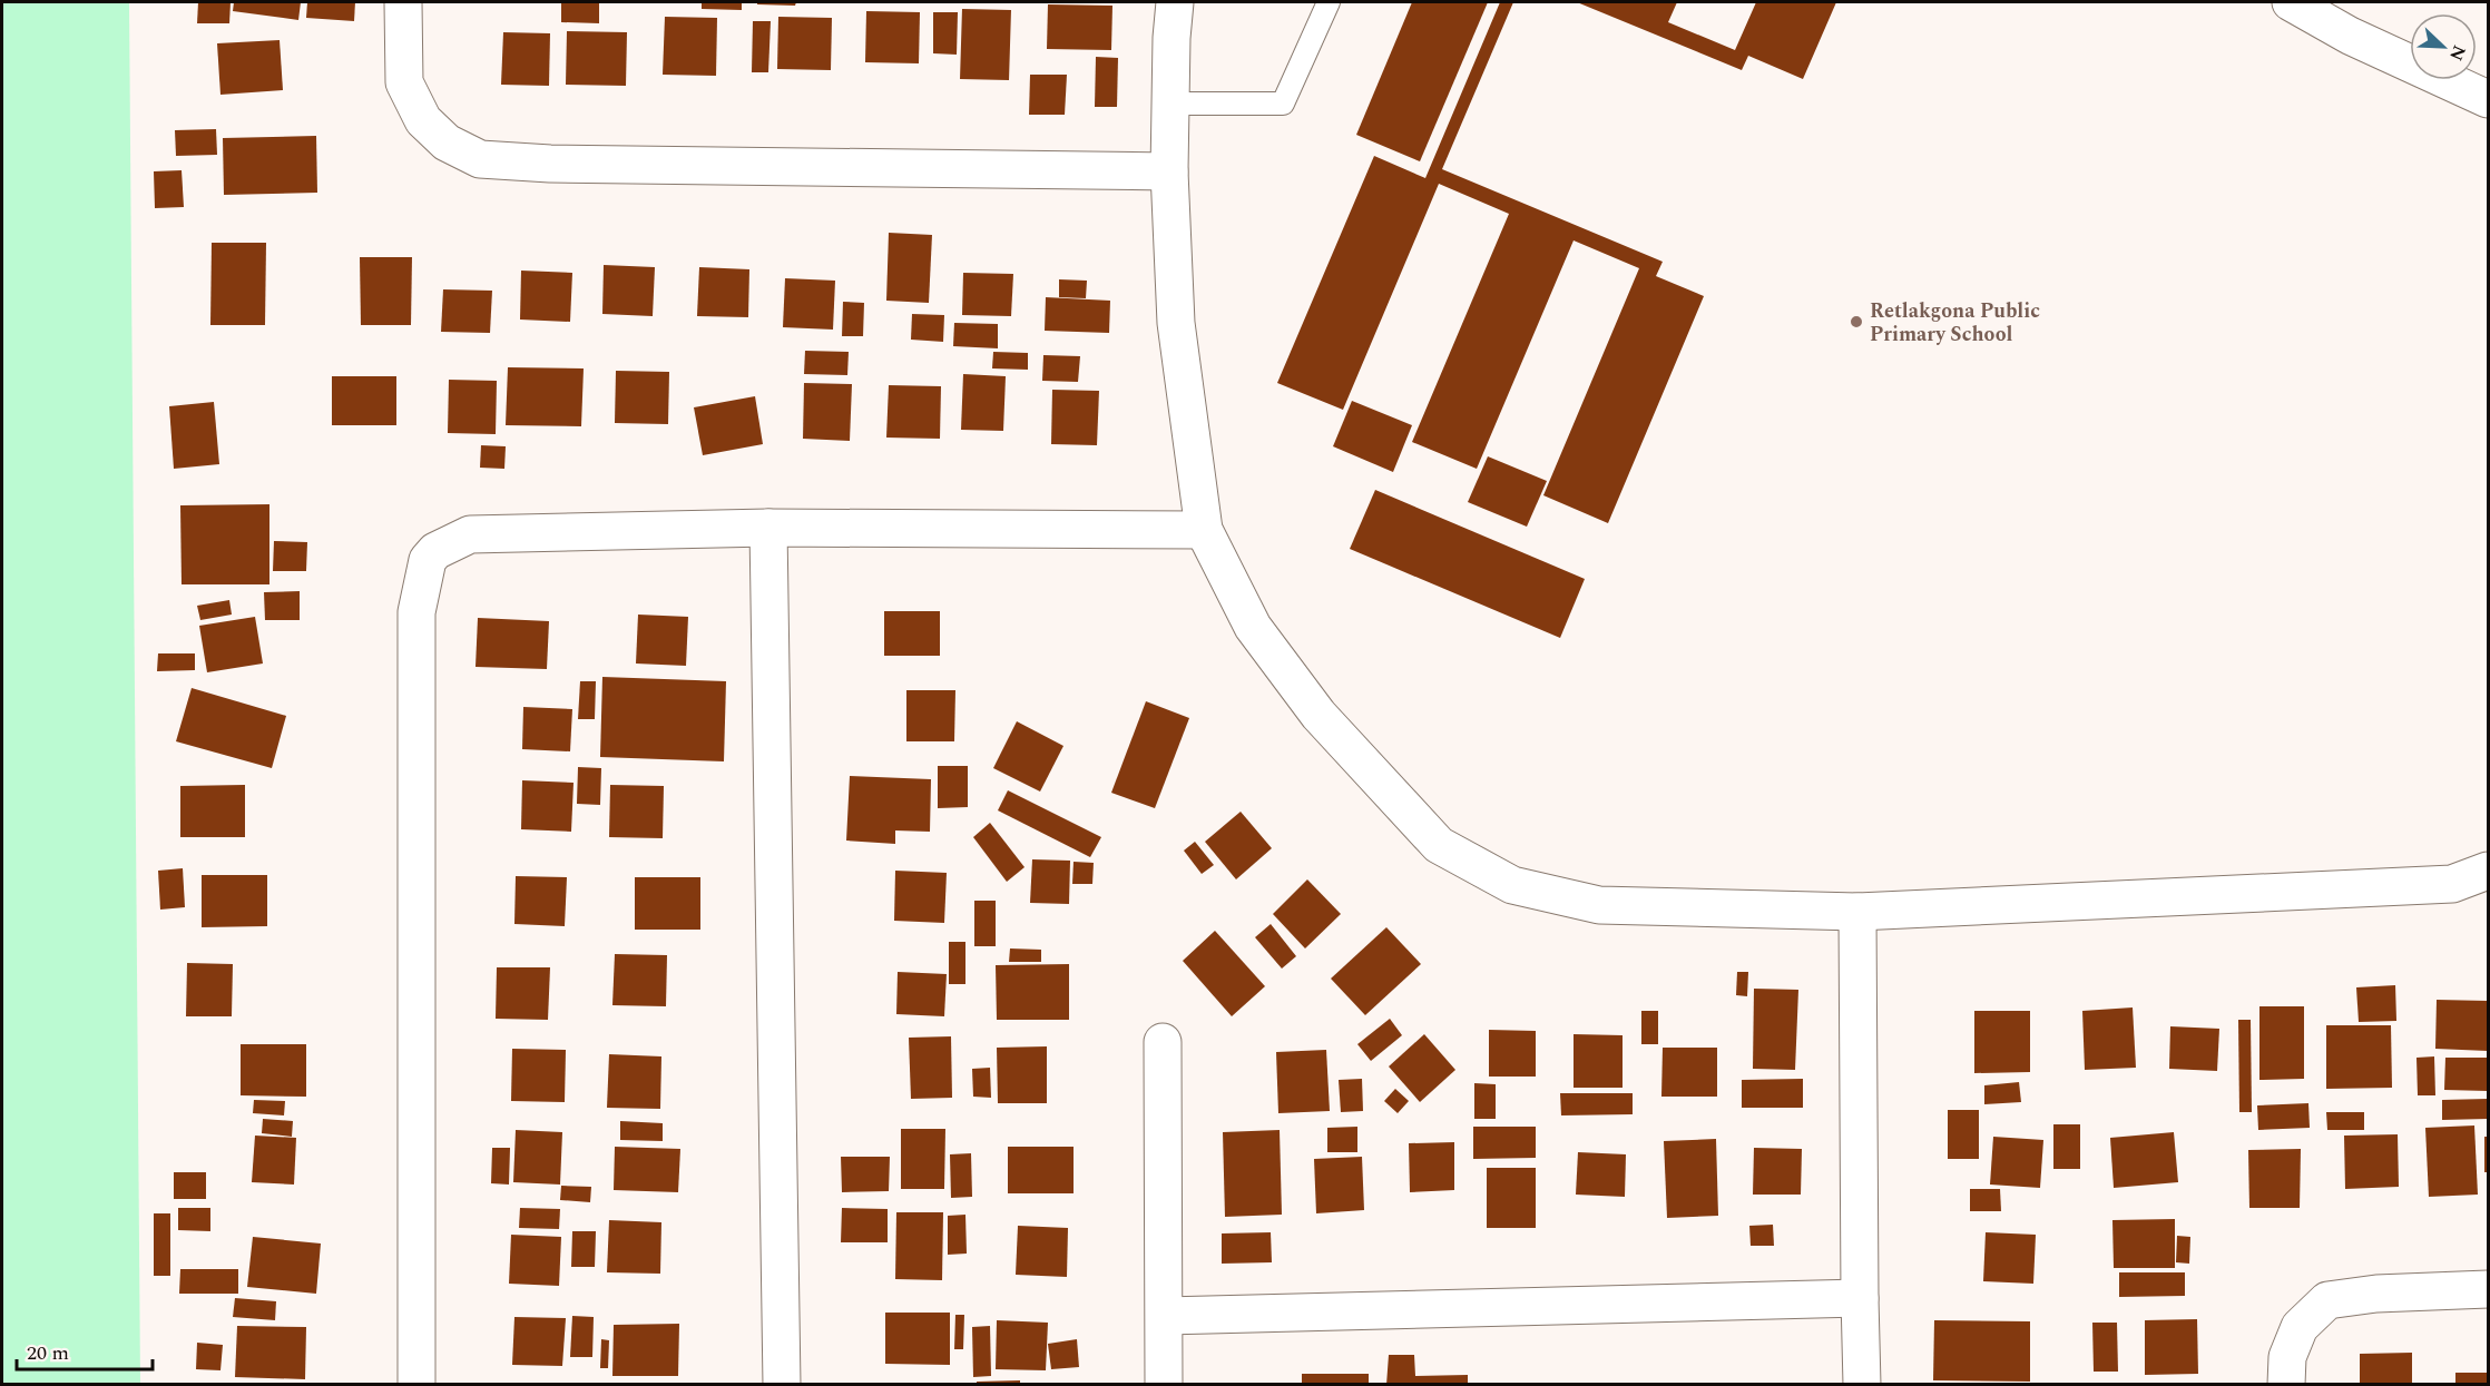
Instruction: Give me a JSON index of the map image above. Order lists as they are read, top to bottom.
{
  "places": ["Retlakgona Public Primary School"],
  "scale_bar": "20 m",
  "north": "bottom right"
}
